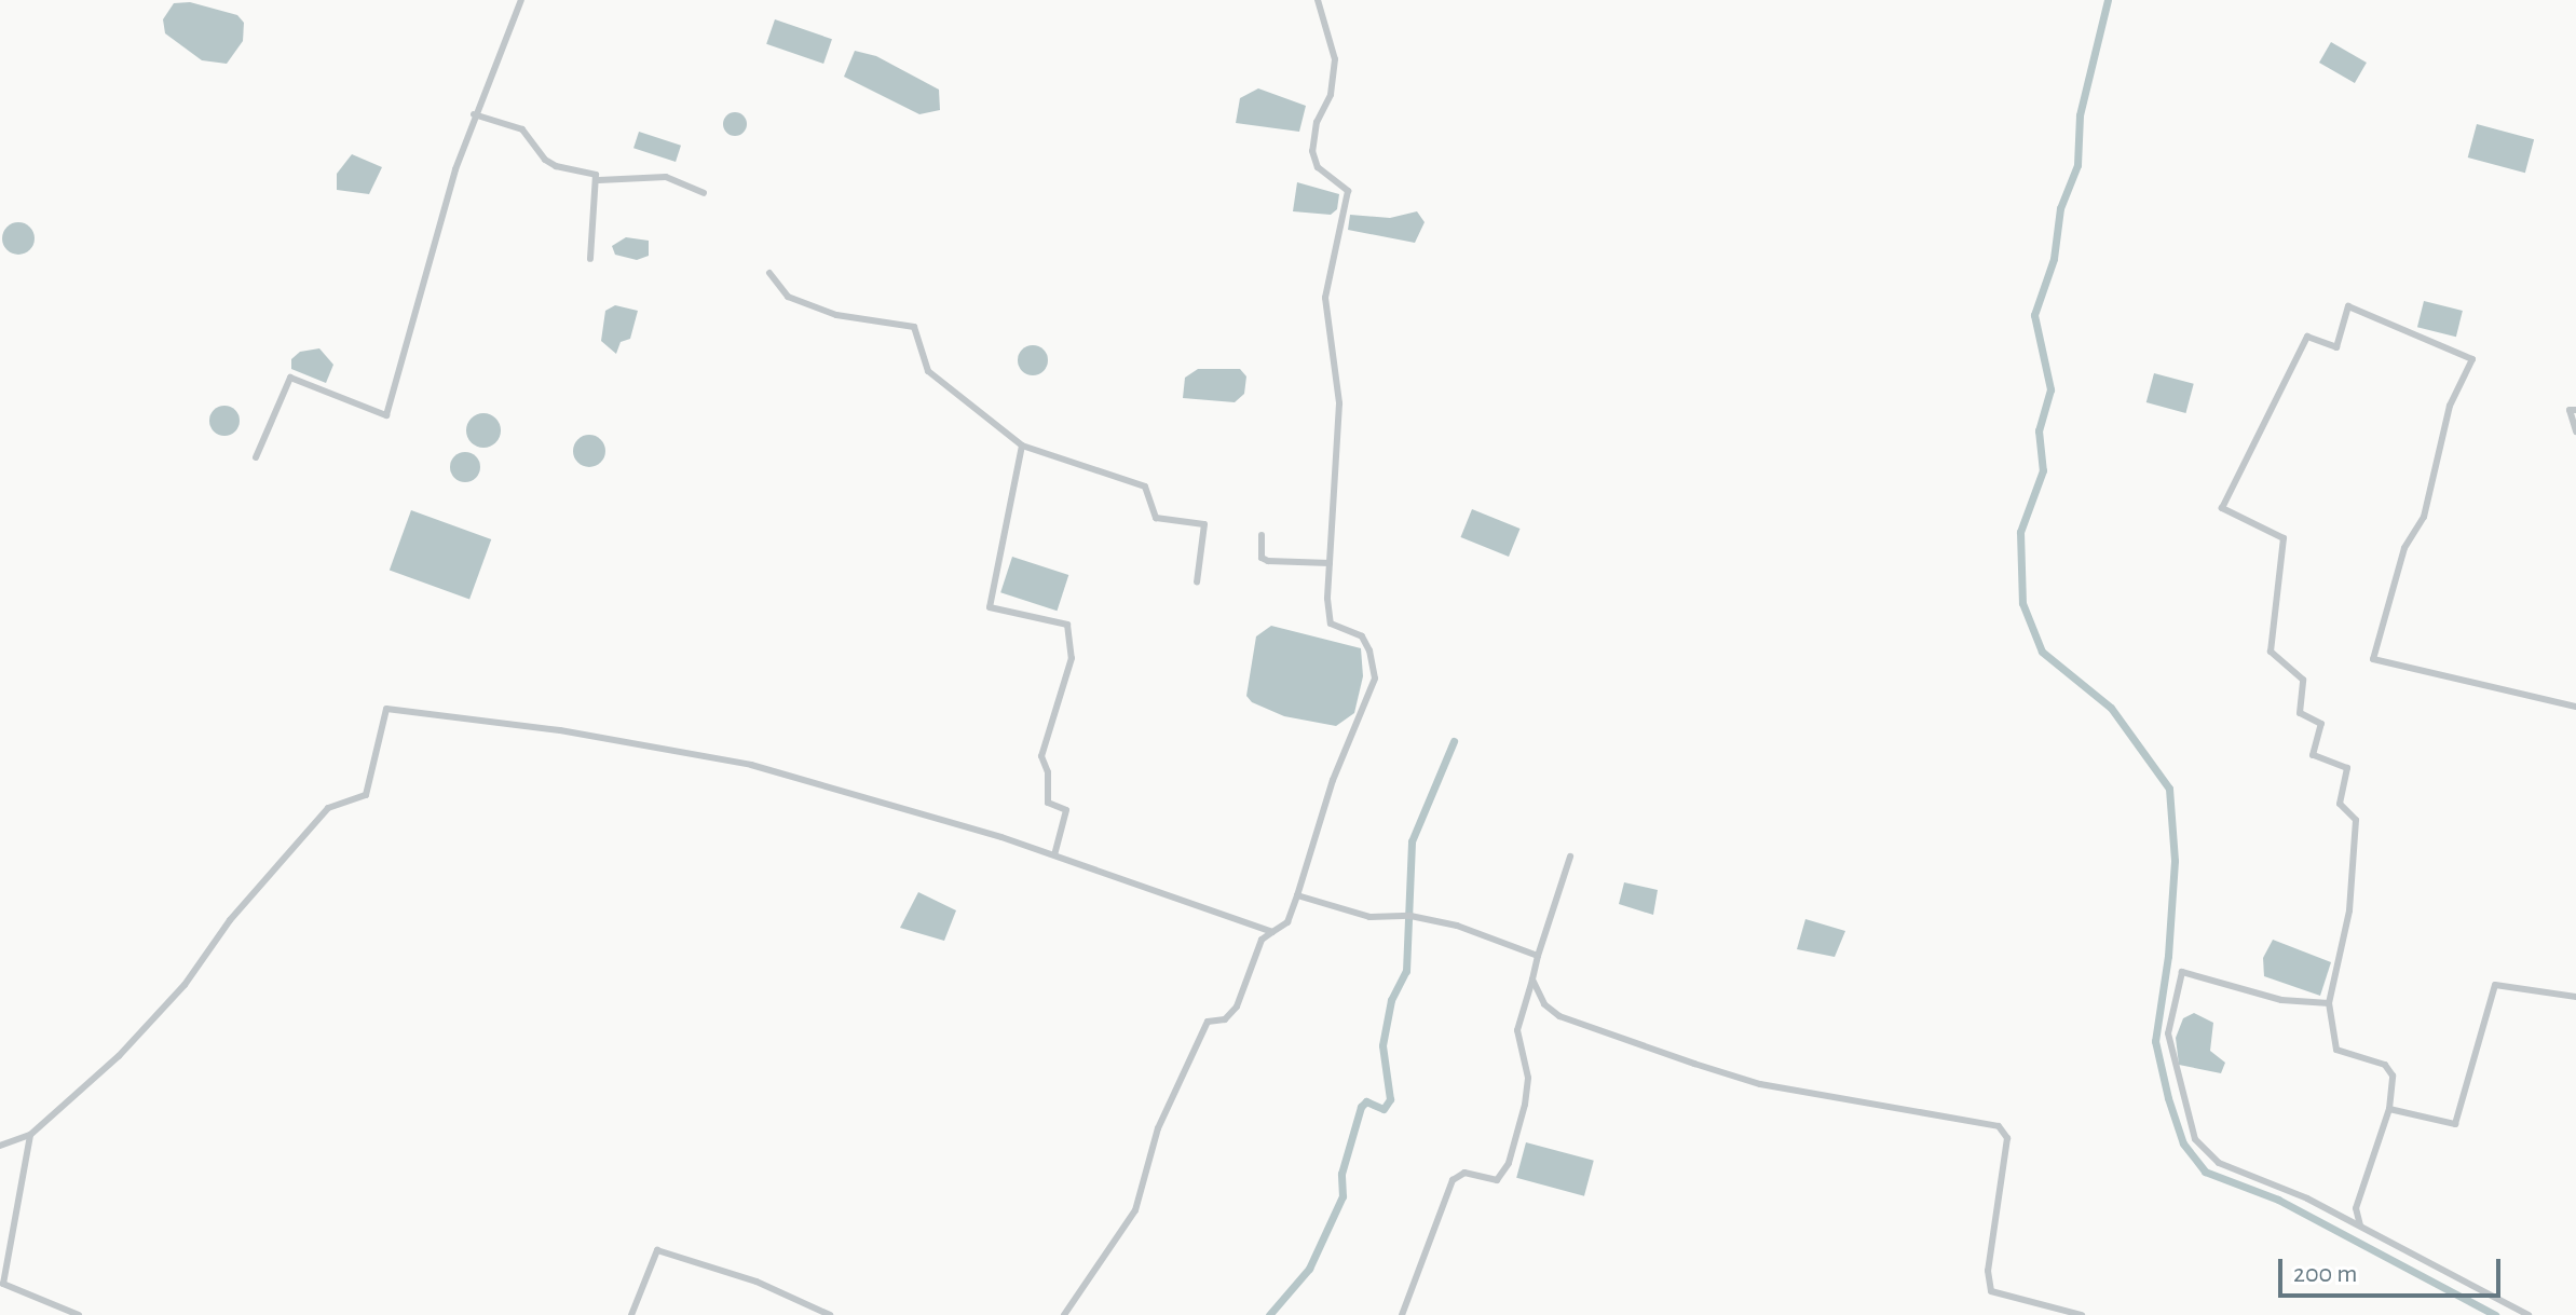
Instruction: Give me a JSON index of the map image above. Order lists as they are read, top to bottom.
{
  "scale_bar": "200 m"
}
